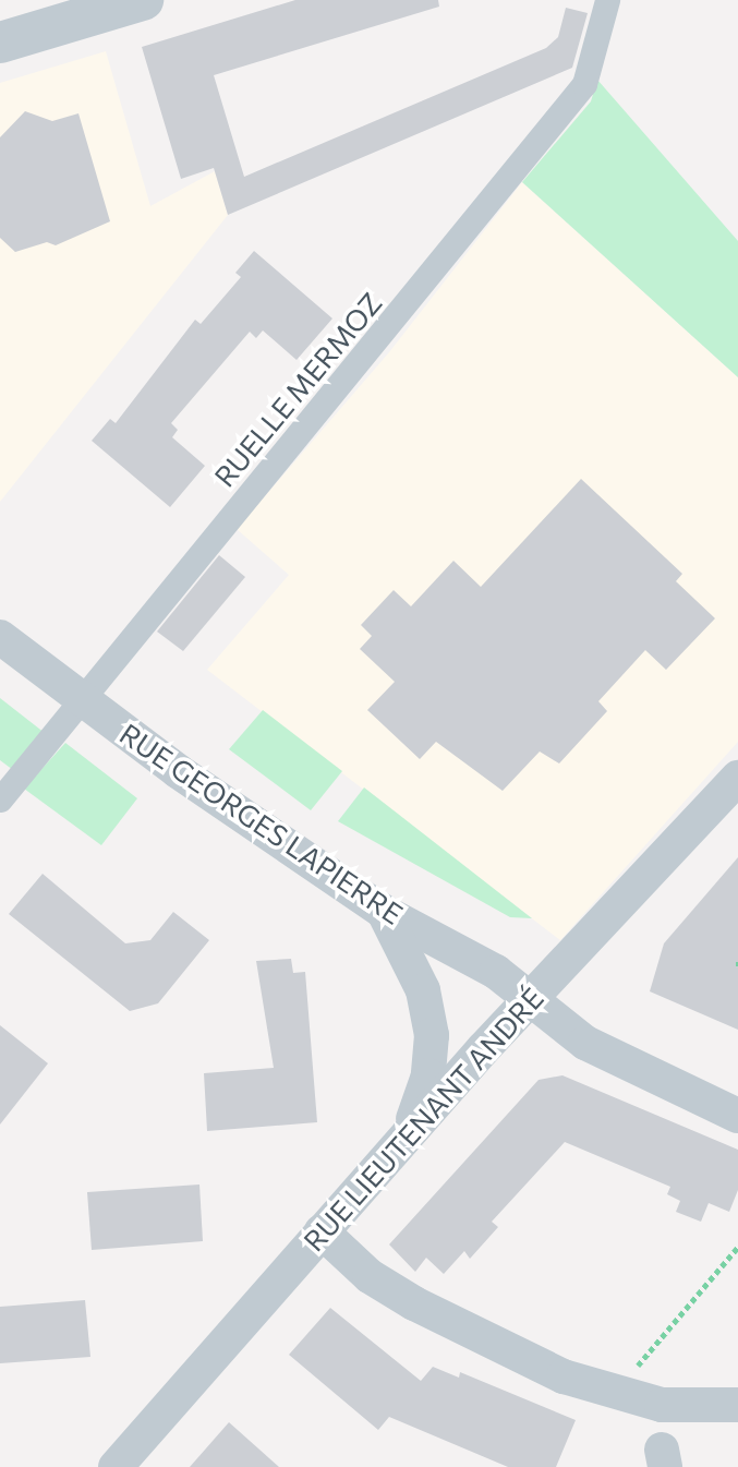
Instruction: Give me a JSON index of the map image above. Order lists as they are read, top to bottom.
{
  "streets": {
    "street": ["RUELLE MERMOZ", "RUE GEORGES LAPIERRE", "RUE LIEUTENANT ANDRÉ"]
  },
  "crossings": [
    ["RUELLE MERMOZ", "RUE GEORGES LAPIERRE"],
    ["RUE GEORGES LAPIERRE", "RUE LIEUTENANT ANDRÉ"]
  ]
}
